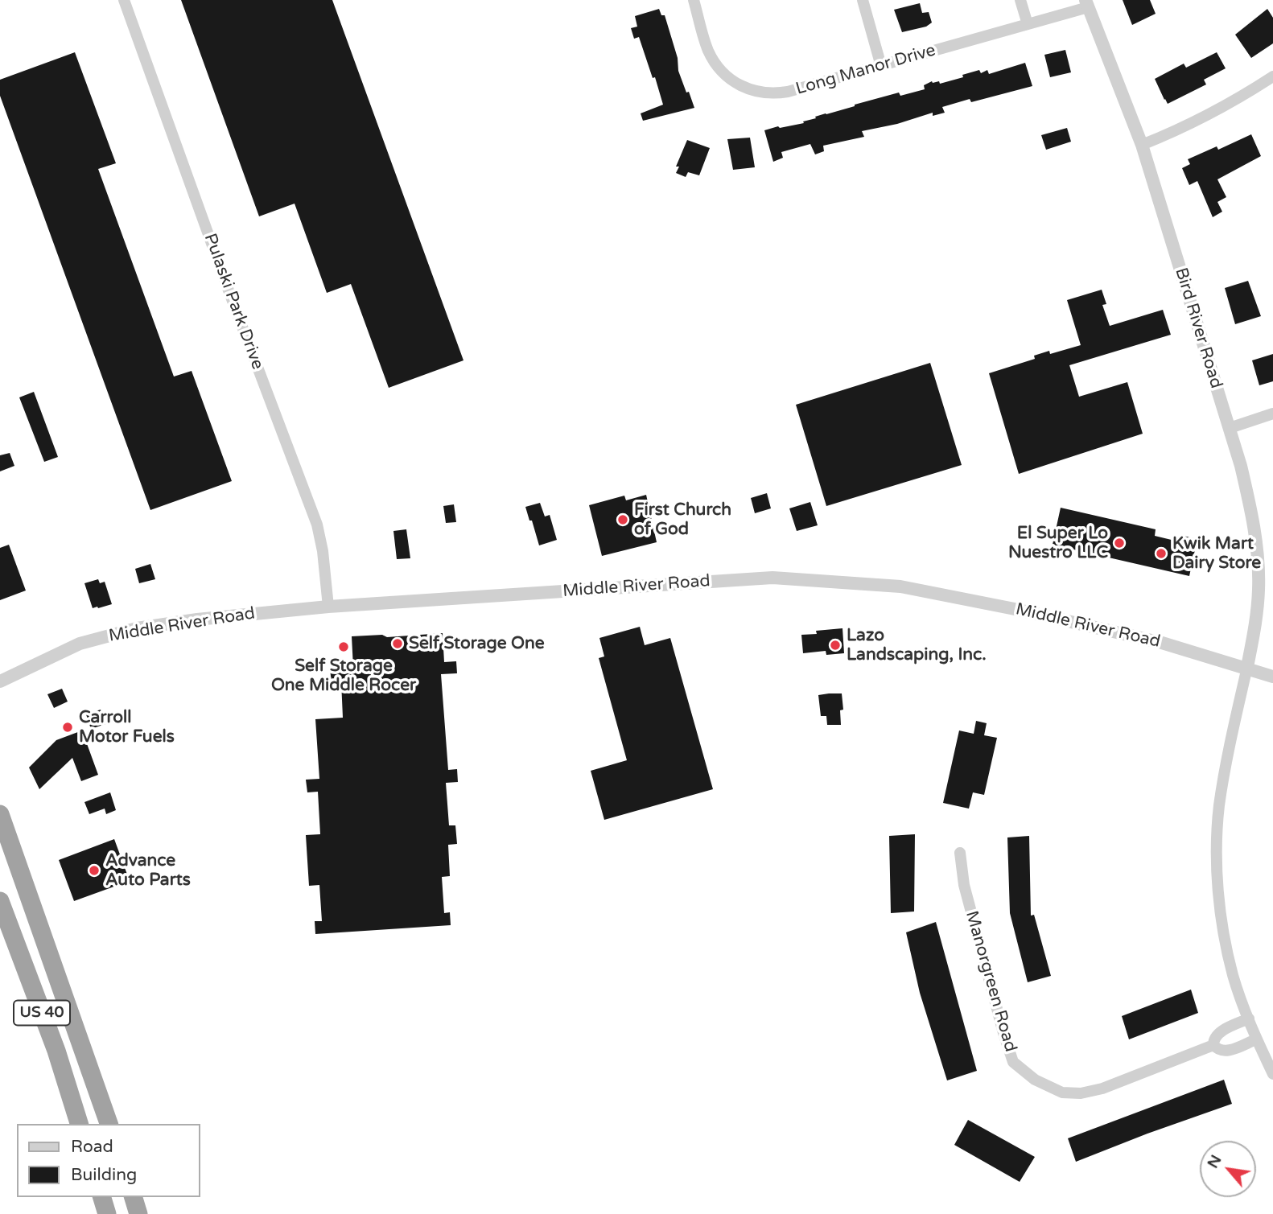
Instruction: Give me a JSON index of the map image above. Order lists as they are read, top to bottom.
{
  "streets": {
    "highway": ["US 40"],
    "street": [
      "Long Manor Drive",
      "Pulaski Park Drive",
      "Bird River Road",
      "Middle River Road",
      "Manorgreen Road"
    ]
  },
  "crossings": [
    ["Long Manor Drive", "Bird River Road"],
    ["Pulaski Park Drive", "Middle River Road"],
    ["Bird River Road", "Middle River Road"]
  ],
  "places": [
    "First Church of God",
    "El Super Lo Nuestro LLC",
    "Kwik Mart Dairy Store",
    "Self Storage One",
    "Lazo Landscaping, Inc.",
    "Self Storage One Middle Rocer",
    "Carroll Motor Fuels",
    "Advance Auto Parts"
  ],
  "legend": ["Road", "Building"],
  "north": "top left"
}
